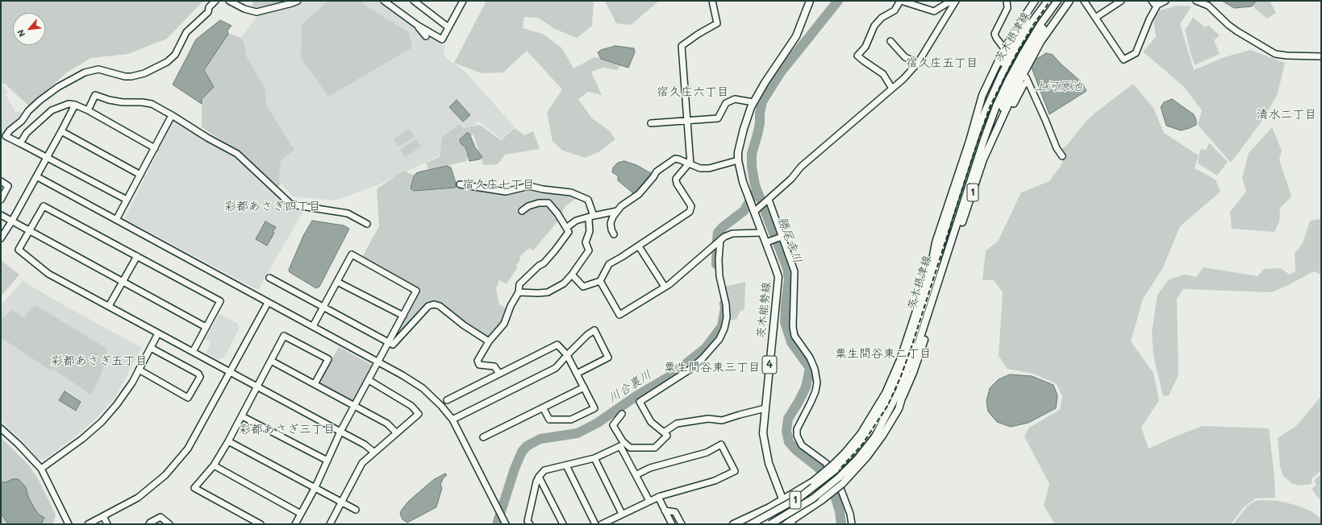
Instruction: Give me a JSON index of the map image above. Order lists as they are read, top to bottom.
{
  "streets": {
    "main road": [
      "茨木摂津線",
      "1",
      "茨木能勢線",
      "4"
    ]
  },
  "crossings": [
    ["茨木摂津線", "1"]
  ],
  "districts": [
    "宿久庄五丁目",
    "宿久庄六丁目",
    "清水二丁目",
    "宿久庄七丁目",
    "彩都あさぎ四丁目",
    "粟生間谷東二丁目",
    "彩都あさぎ五丁目",
    "粟生間谷東三丁目",
    "彩都あさぎ三丁目"
  ],
  "water": ["上河原池", "勝尾寺川", "川合裏川"],
  "north": "bottom left"
}
